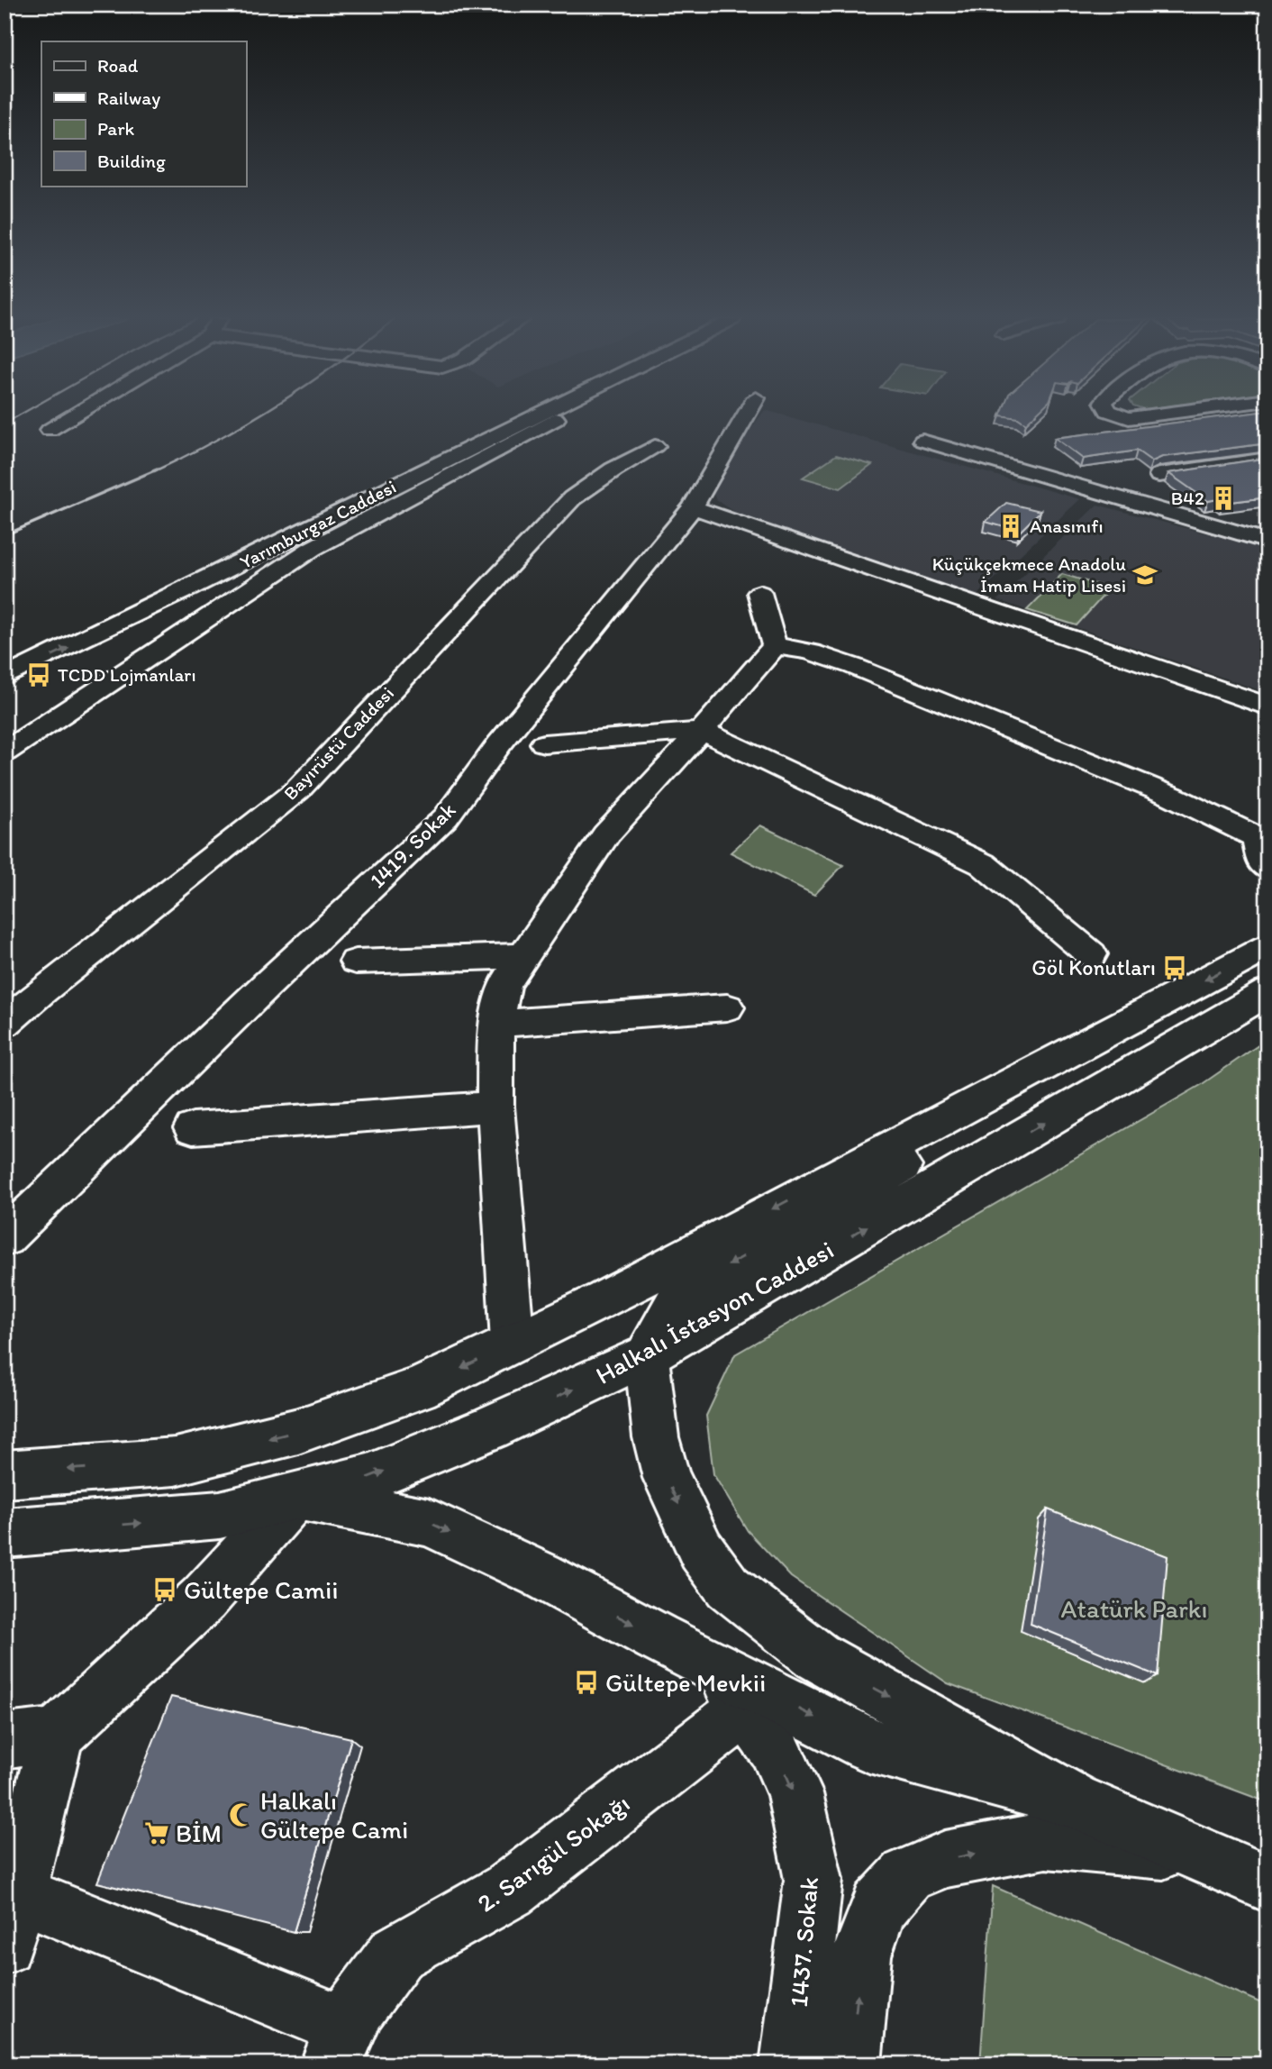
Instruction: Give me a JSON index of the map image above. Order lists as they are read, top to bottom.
{
  "streets": {
    "street": [
      "Yarımburgaz Caddesi",
      "Bayırüstü Caddesi",
      "1419. Sokak",
      "Halkalı İstasyon Caddesi",
      "2. Sarıgül Sokağı",
      "1437. Sokak"
    ]
  },
  "crossings": [
    ["2. Sarıgül Sokağı", "1437. Sokak"]
  ],
  "one_way": ["1437. Sokak"],
  "parks": ["Atatürk Parkı"],
  "places": {
    "building": ["B42", "Anasınıfı"],
    "school or university": ["Küçükçekmece Anadolu İmam Hatip Lisesi"],
    "bus stop": [
      "TCDD Lojmanları",
      "Göl Konutları",
      "Gültepe Camii",
      "Gültepe Mevkii"
    ],
    "mosque": ["Halkalı Gültepe Cami"],
    "supermarket": ["BİM"]
  },
  "legend": [
    "Road",
    "Railway",
    "Park",
    "Building"
  ]
}
